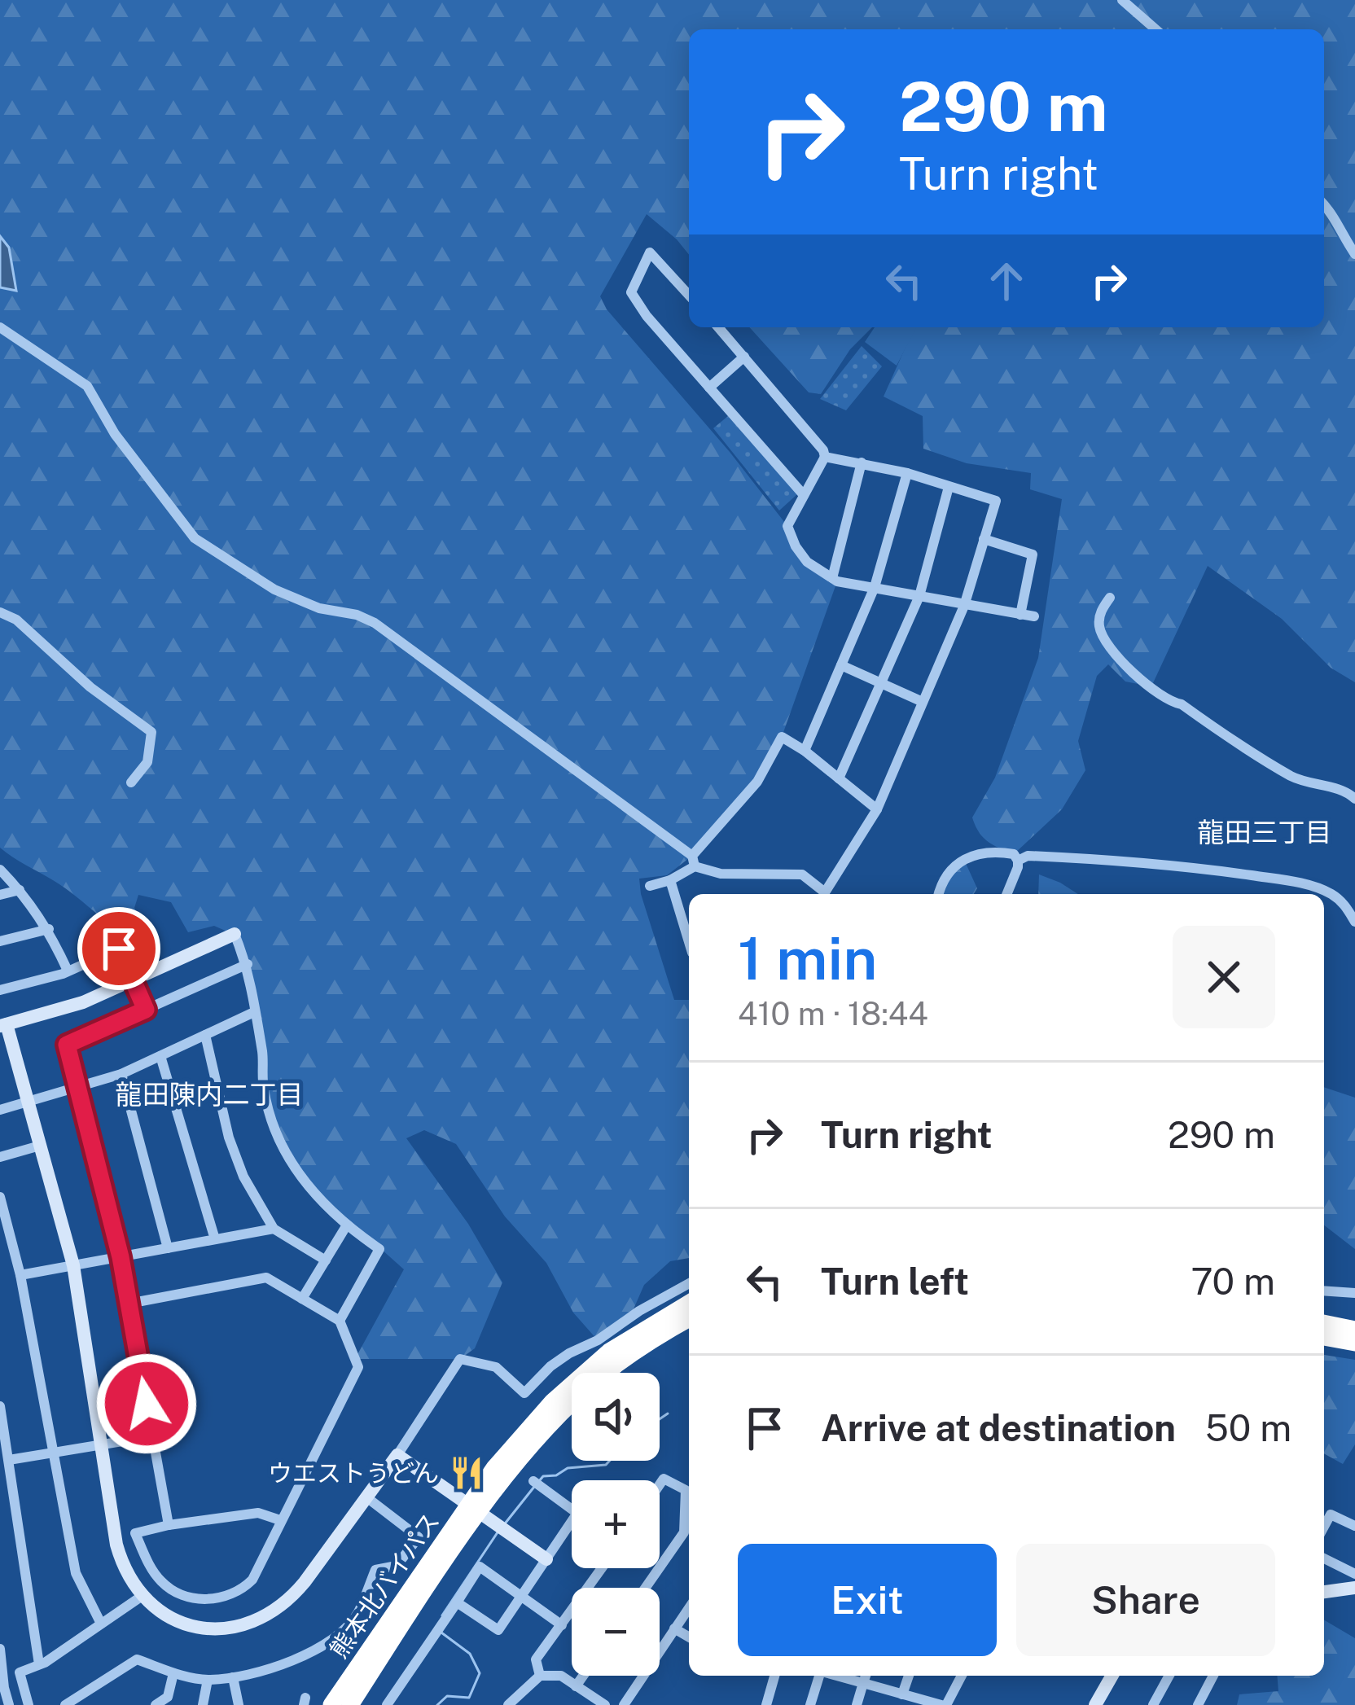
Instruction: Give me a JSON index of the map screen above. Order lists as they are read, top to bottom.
{
  "streets": {
    "highway": ["熊本北バイパス"]
  },
  "districts": ["龍田三丁目", "龍田陳内二丁目"],
  "places": {
    "restaurant": ["ウエストうどん"]
  },
  "page": {
    "turn": ["290 m", "Turn right"],
    "heading": ["1 min", "410 m · 18:44"],
    "list": [
      {
        "name": "Turn right",
        "value": "290 m"
      },
      {
        "name": "Turn left",
        "value": "70 m"
      },
      {
        "name": "Arrive at destination",
        "value": "50 m"
      }
    ],
    "map_buttons": ["+", "−"],
    "buttons": ["Exit", "Share"]
  }
}
